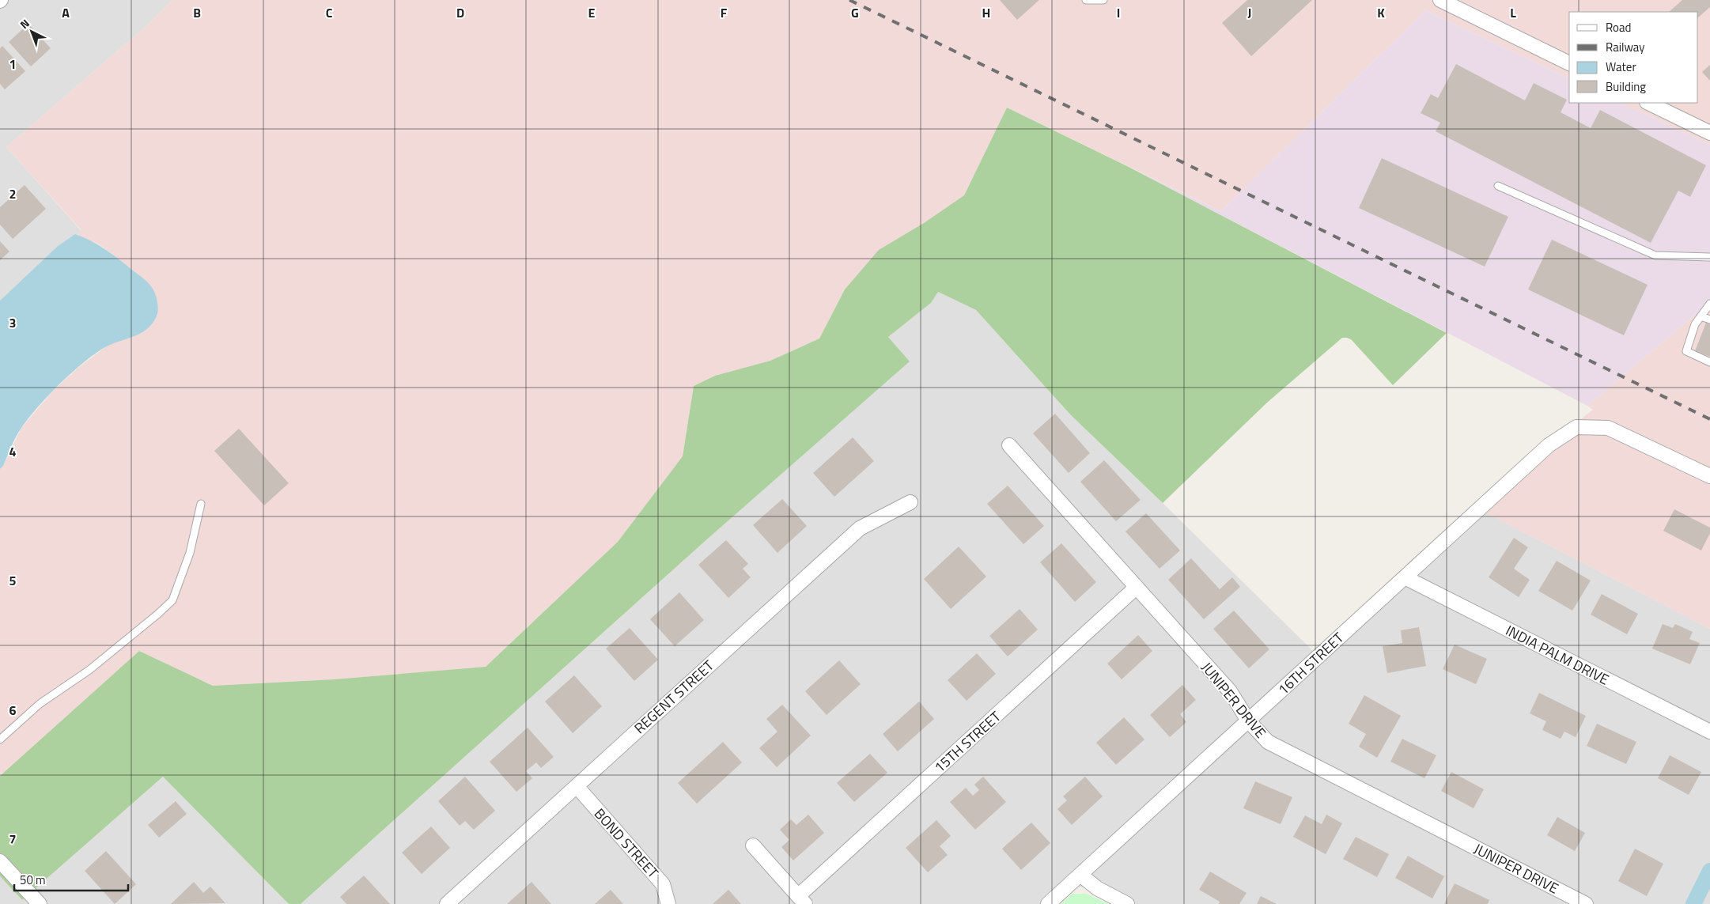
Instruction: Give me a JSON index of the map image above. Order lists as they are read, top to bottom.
{
  "streets": {
    "street": [
      "INDIA PALM DRIVE",
      "16TH STREET",
      "REGENT STREET",
      "JUNIPER DRIVE",
      "15TH STREET",
      "BOND STREET"
    ]
  },
  "crossings": [
    ["INDIA PALM DRIVE", "16TH STREET"],
    ["16TH STREET", "JUNIPER DRIVE"],
    ["REGENT STREET", "BOND STREET"],
    ["JUNIPER DRIVE", "15TH STREET"]
  ],
  "legend": [
    "Road",
    "Railway",
    "Water",
    "Building"
  ],
  "scale_bar": "50 m",
  "north": "top left",
  "grid": {
    "columns": [
      "A",
      "B",
      "C",
      "D",
      "E",
      "F",
      "G",
      "H",
      "I",
      "J",
      "K",
      "L"
    ],
    "rows": [
      "1",
      "2",
      "3",
      "4",
      "5",
      "6",
      "7"
    ]
  }
}
